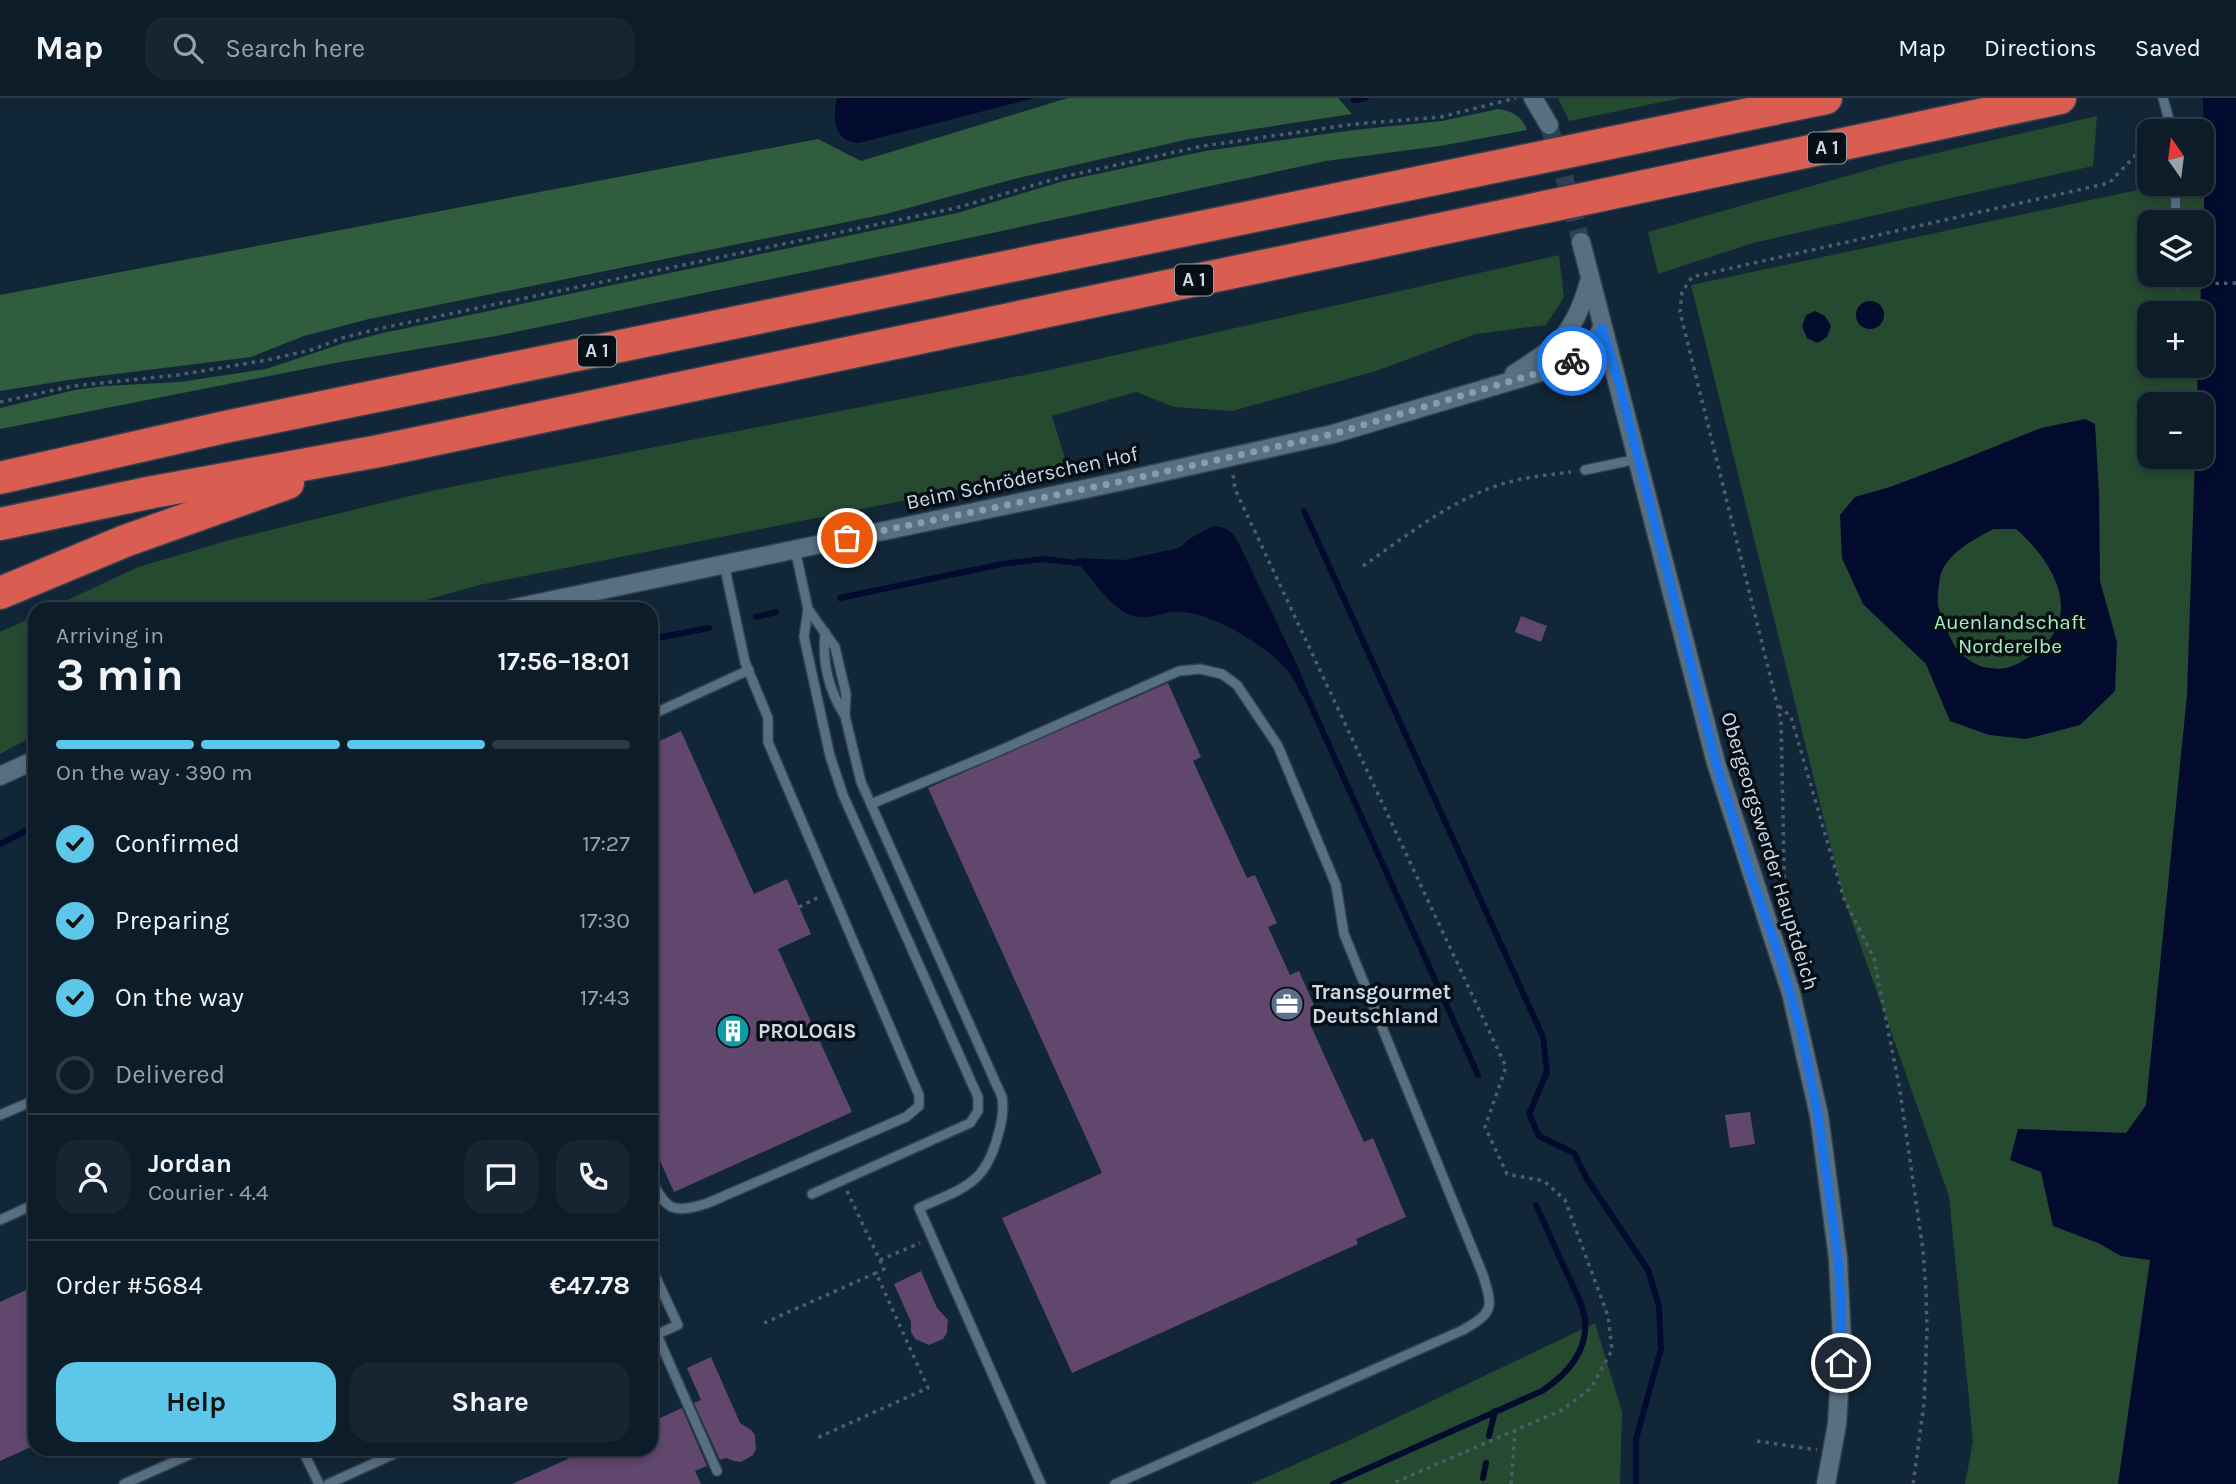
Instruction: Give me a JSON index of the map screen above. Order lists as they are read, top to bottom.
{
  "streets": {
    "highway": ["A 1"],
    "street": ["Beim Schröderschen Hof", "Obergeorgswerder Hauptdeich"]
  },
  "crossings": [
    ["Beim Schröderschen Hof", "Obergeorgswerder Hauptdeich"]
  ],
  "parks": ["Auenlandschaft Norderelbe"],
  "places": {
    "office": ["Transgourmet Deutschland"],
    "building": ["PROLOGIS"]
  },
  "north": "top",
  "page": {
    "header": "Map",
    "search": "Search here",
    "nav": ["Map", "Directions", "Saved"],
    "map_buttons": ["+", "−"],
    "heading": ["3 min", "Arriving in", "17:56–18:01"],
    "panel": [
      "Jordan",
      "Courier · 4.4",
      "Order #5684",
      "€47.78"
    ],
    "bar": "On the way · 390 m",
    "list": [
      ["Confirmed", "17:27"],
      ["Preparing", "17:30"],
      ["On the way", "17:43"],
      "Delivered"
    ],
    "buttons": ["Help", "Share"]
  }
}
